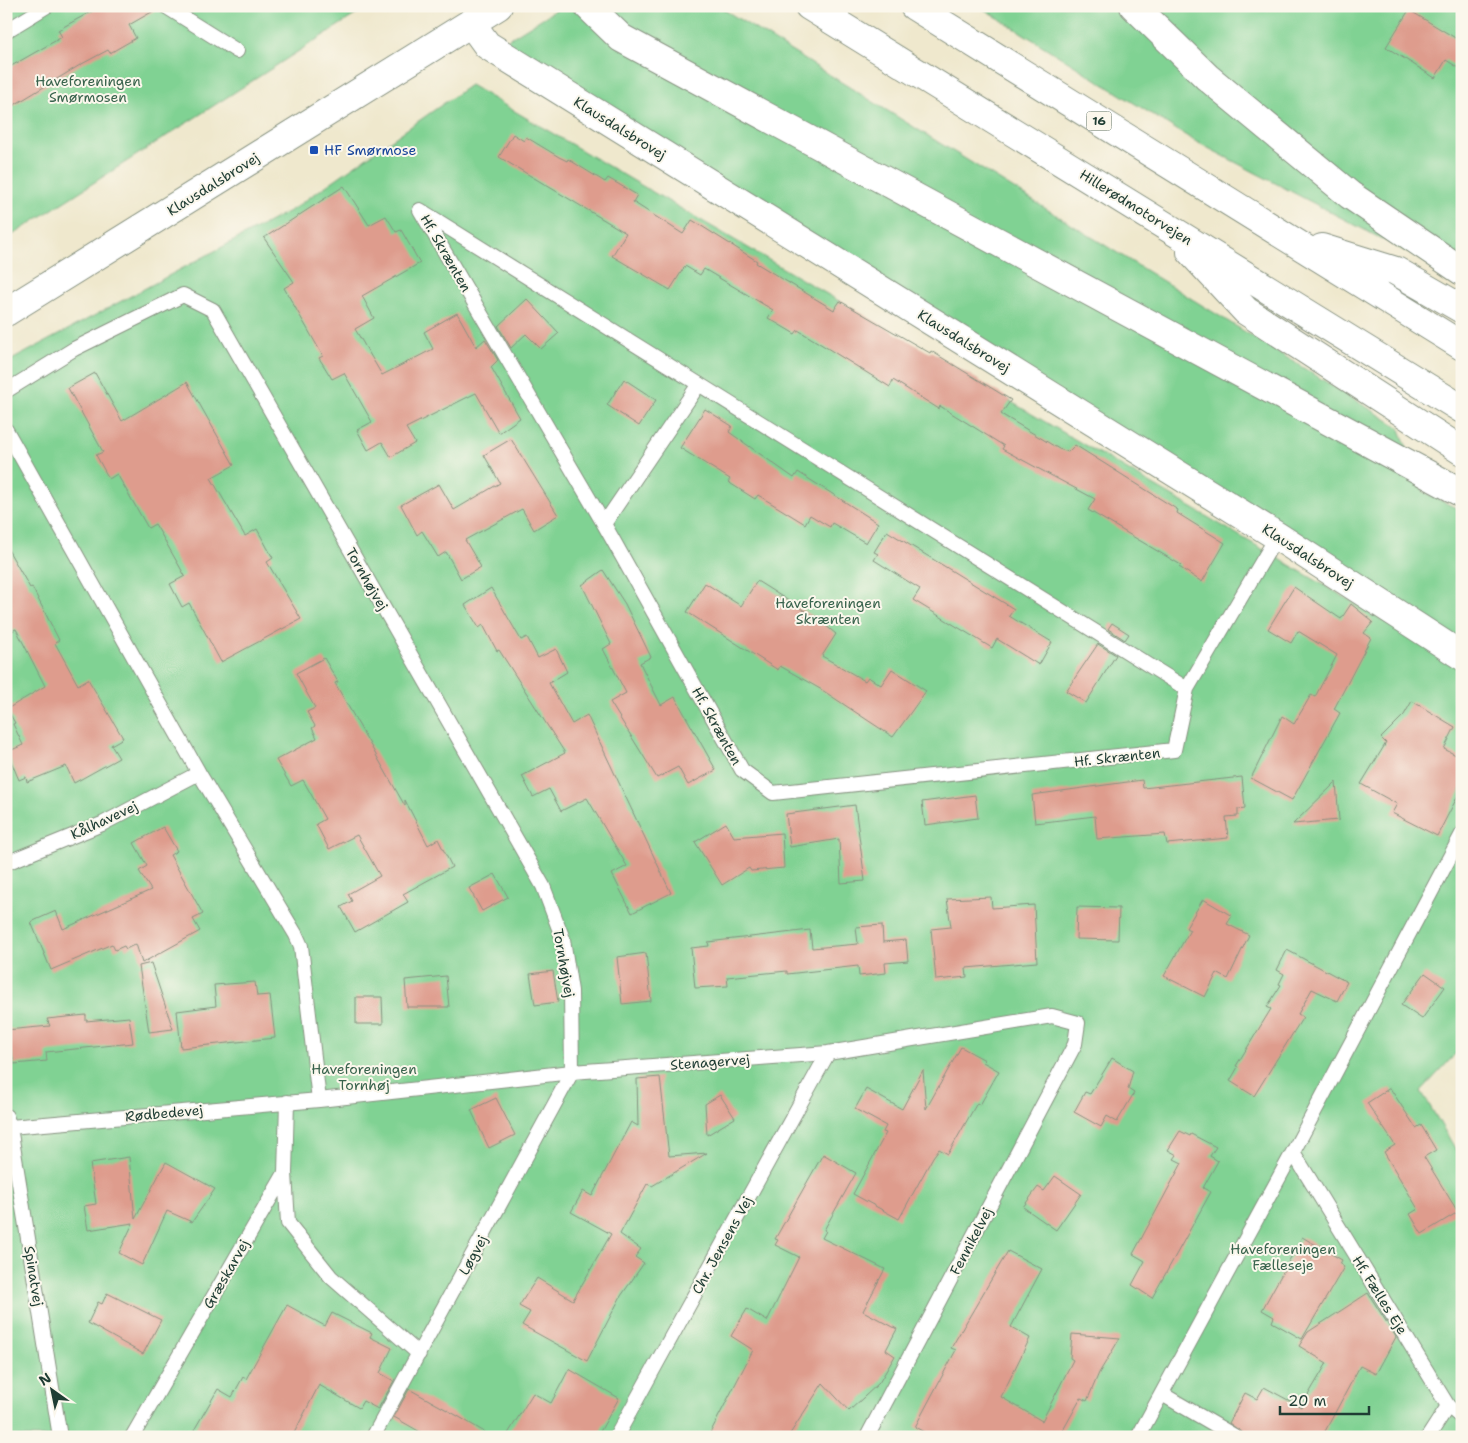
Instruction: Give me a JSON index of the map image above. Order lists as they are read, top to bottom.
{
  "streets": {
    "main road": ["16", "Klausdalsbrovej", "Hillerødmotorvejen"],
    "lane": [
      "Hf. Skrænten",
      "Tornhøjvej",
      "Kålhavevej",
      "Stenagervej",
      "Rødbedevej",
      "Fennikelvej",
      "Chr. Jensens Vej",
      "Løgvej",
      "Græskarvej",
      "Spinatvej",
      "Hf. Fælles Eje"
    ]
  },
  "crossings": [
    ["Tornhøjvej", "Stenagervej"],
    ["Tornhøjvej", "Løgvej"],
    ["Stenagervej", "Rødbedevej"],
    ["Stenagervej", "Fennikelvej"],
    ["Stenagervej", "Chr. Jensens Vej"],
    ["Stenagervej", "Løgvej"],
    ["Rødbedevej", "Græskarvej"],
    ["Rødbedevej", "Spinatvej"]
  ],
  "parks": [
    "Haveforeningen Smørmosen",
    "Haveforeningen Skrænten",
    "Haveforeningen Tornhøj",
    "Haveforeningen Fælleseje"
  ],
  "places": {
    "transit": ["HF Smørmose"]
  },
  "scale_bar": "20 m",
  "north": "top left"
}
